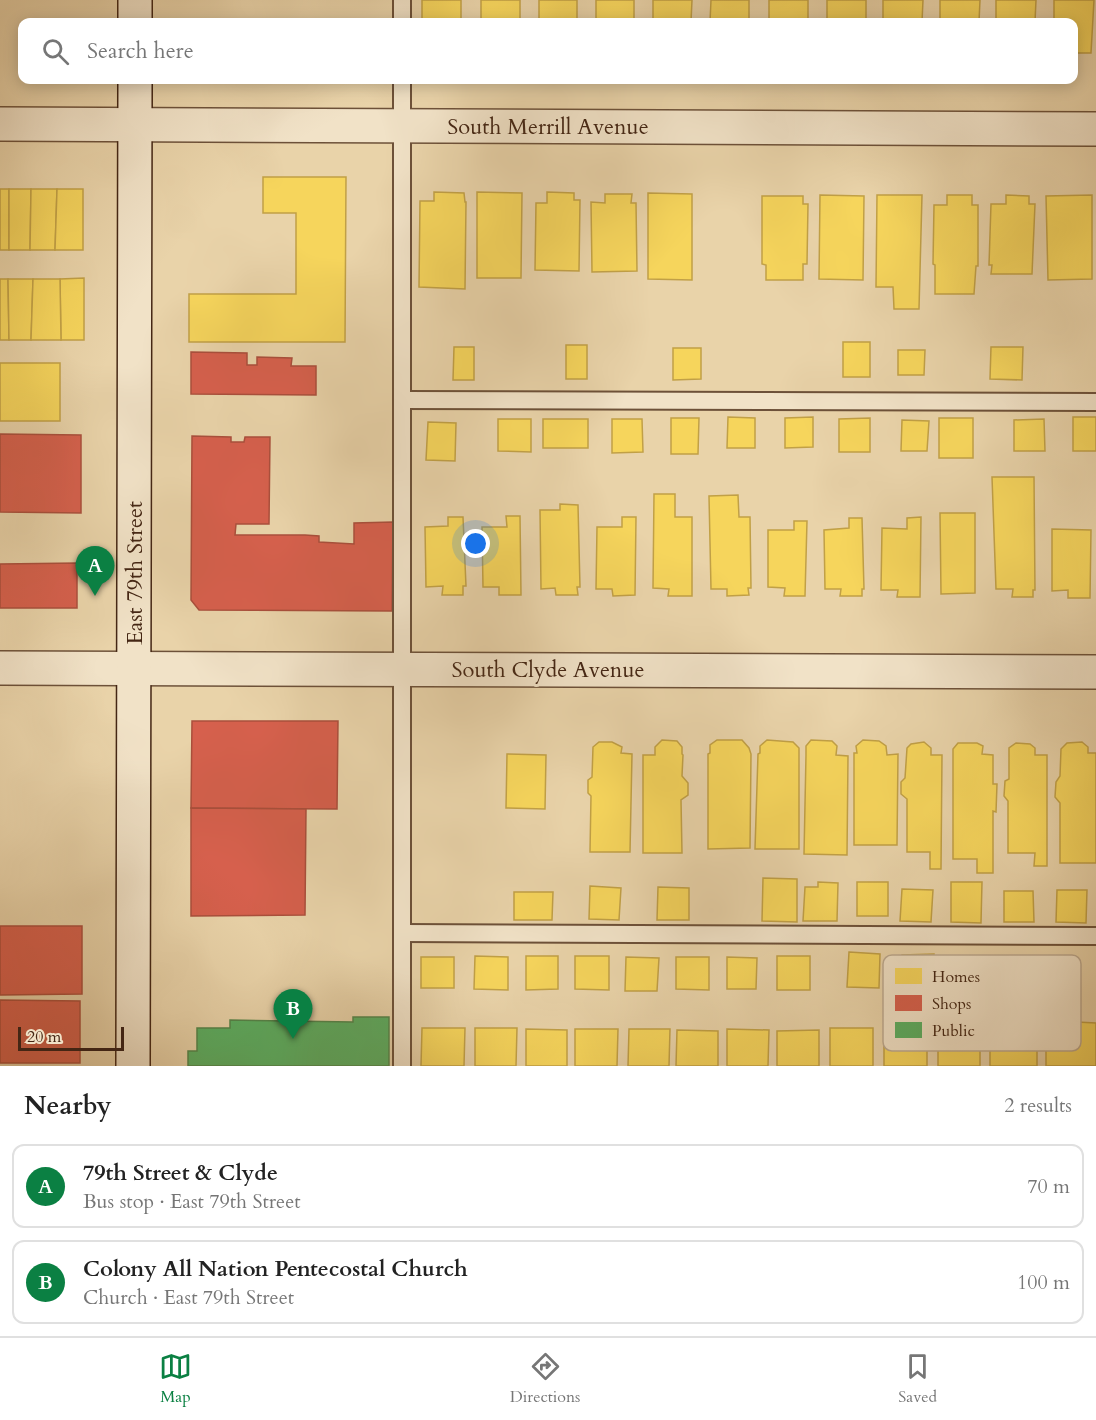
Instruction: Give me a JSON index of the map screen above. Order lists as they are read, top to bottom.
{
  "streets": {
    "street": ["South Merrill Avenue", "East 79th Street", "South Clyde Avenue"]
  },
  "crossings": [
    ["South Merrill Avenue", "East 79th Street"],
    ["East 79th Street", "South Clyde Avenue"]
  ],
  "legend": ["Homes", "Shops", "Public"],
  "scale_bar": "20 m",
  "page": {
    "search": "Search here",
    "pins": ["A", "B"],
    "scale": "20 m",
    "heading": ["Nearby", "2 results"],
    "list": [
      {
        "mark": "A",
        "name": "79th Street & Clyde",
        "note": "Bus stop · East 79th Street",
        "value": "70 m"
      },
      {
        "mark": "B",
        "name": "Colony All Nation Pentecostal Church",
        "note": "Church · East 79th Street",
        "value": "100 m"
      }
    ],
    "nav": ["Map", "Directions", "Saved"]
  }
}
